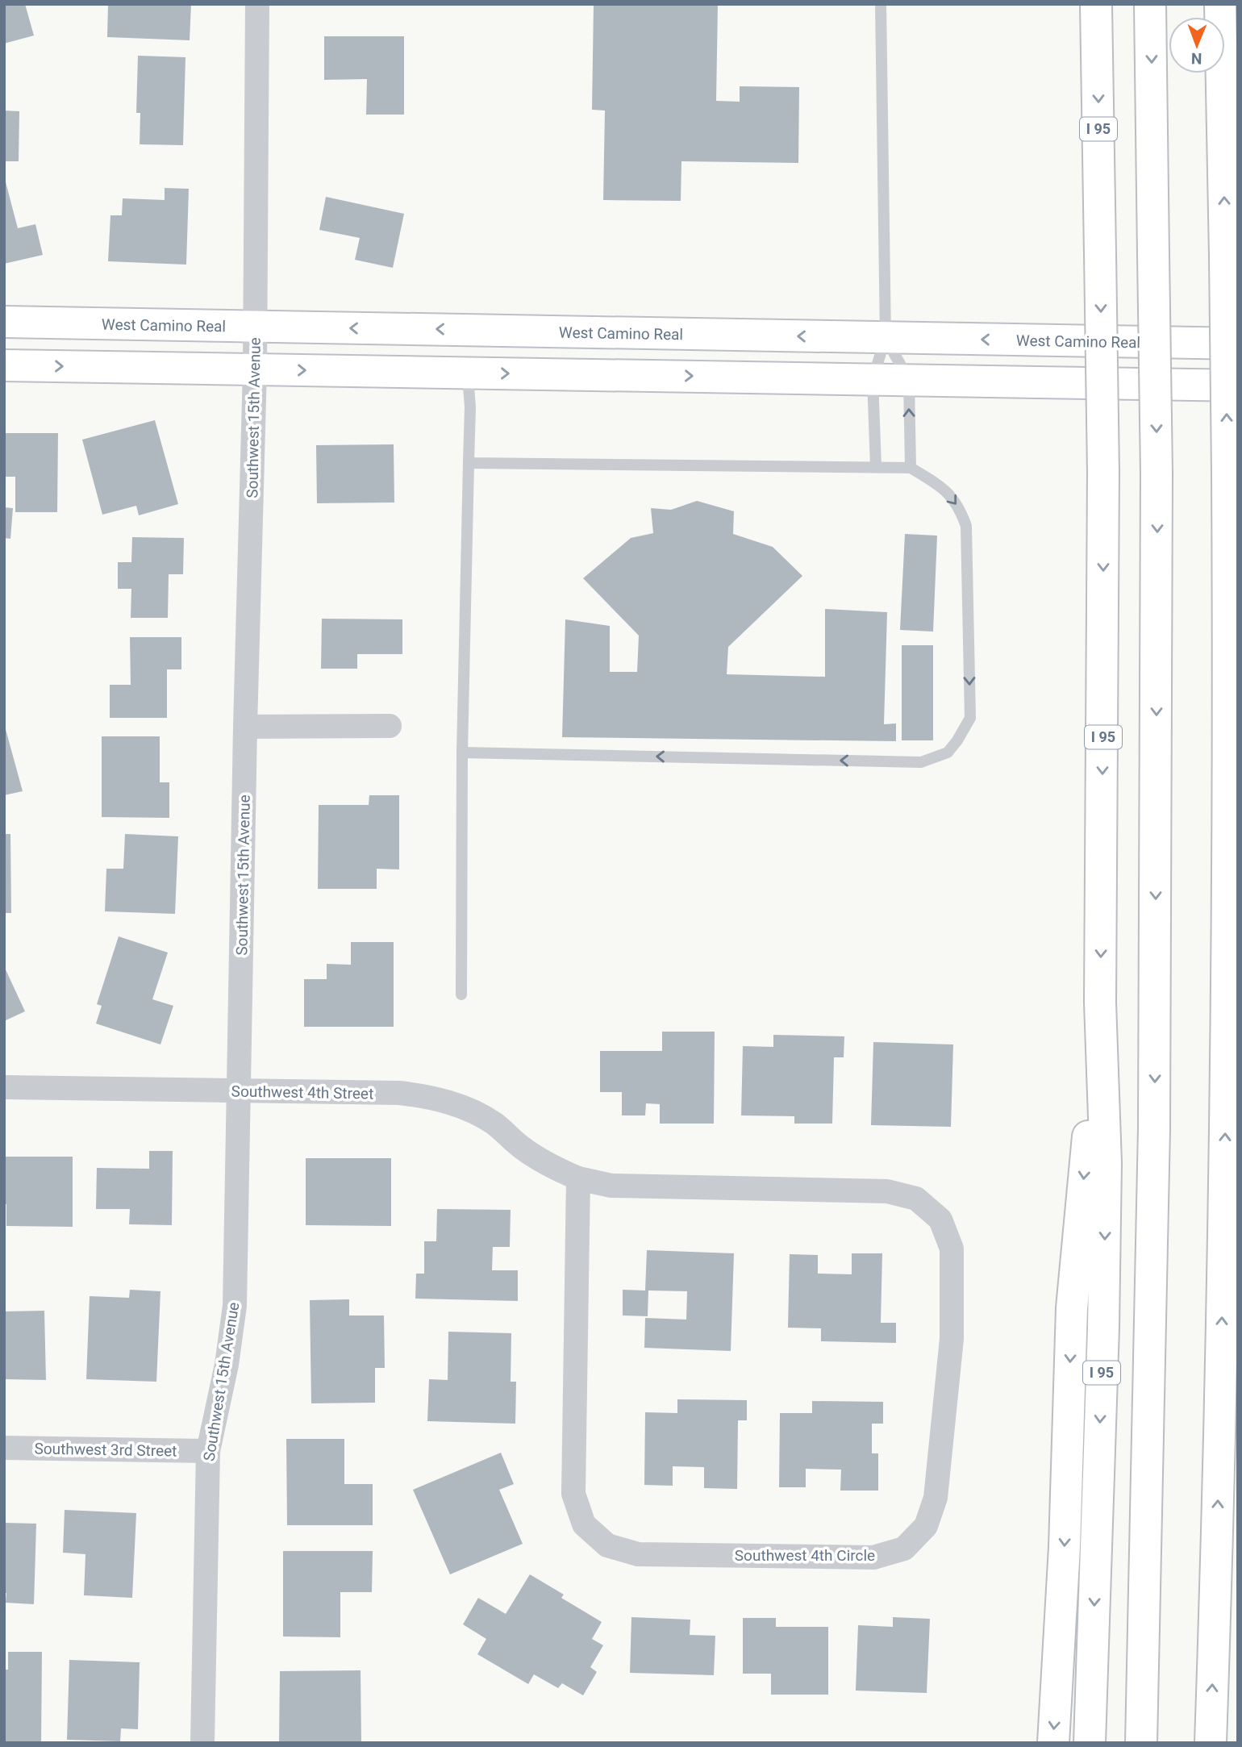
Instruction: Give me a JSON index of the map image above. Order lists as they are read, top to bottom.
{
  "streets": {
    "main road": ["I 95", "West Camino Real"],
    "street": [
      "Southwest 15th Avenue",
      "Southwest 4th Street",
      "Southwest 3rd Street",
      "Southwest 4th Circle"
    ]
  },
  "crossings": [
    ["West Camino Real", "Southwest 15th Avenue"],
    ["Southwest 15th Avenue", "Southwest 4th Street"],
    ["Southwest 15th Avenue", "Southwest 3rd Street"],
    ["Southwest 4th Street", "Southwest 4th Circle"]
  ],
  "north": "bottom"
}
